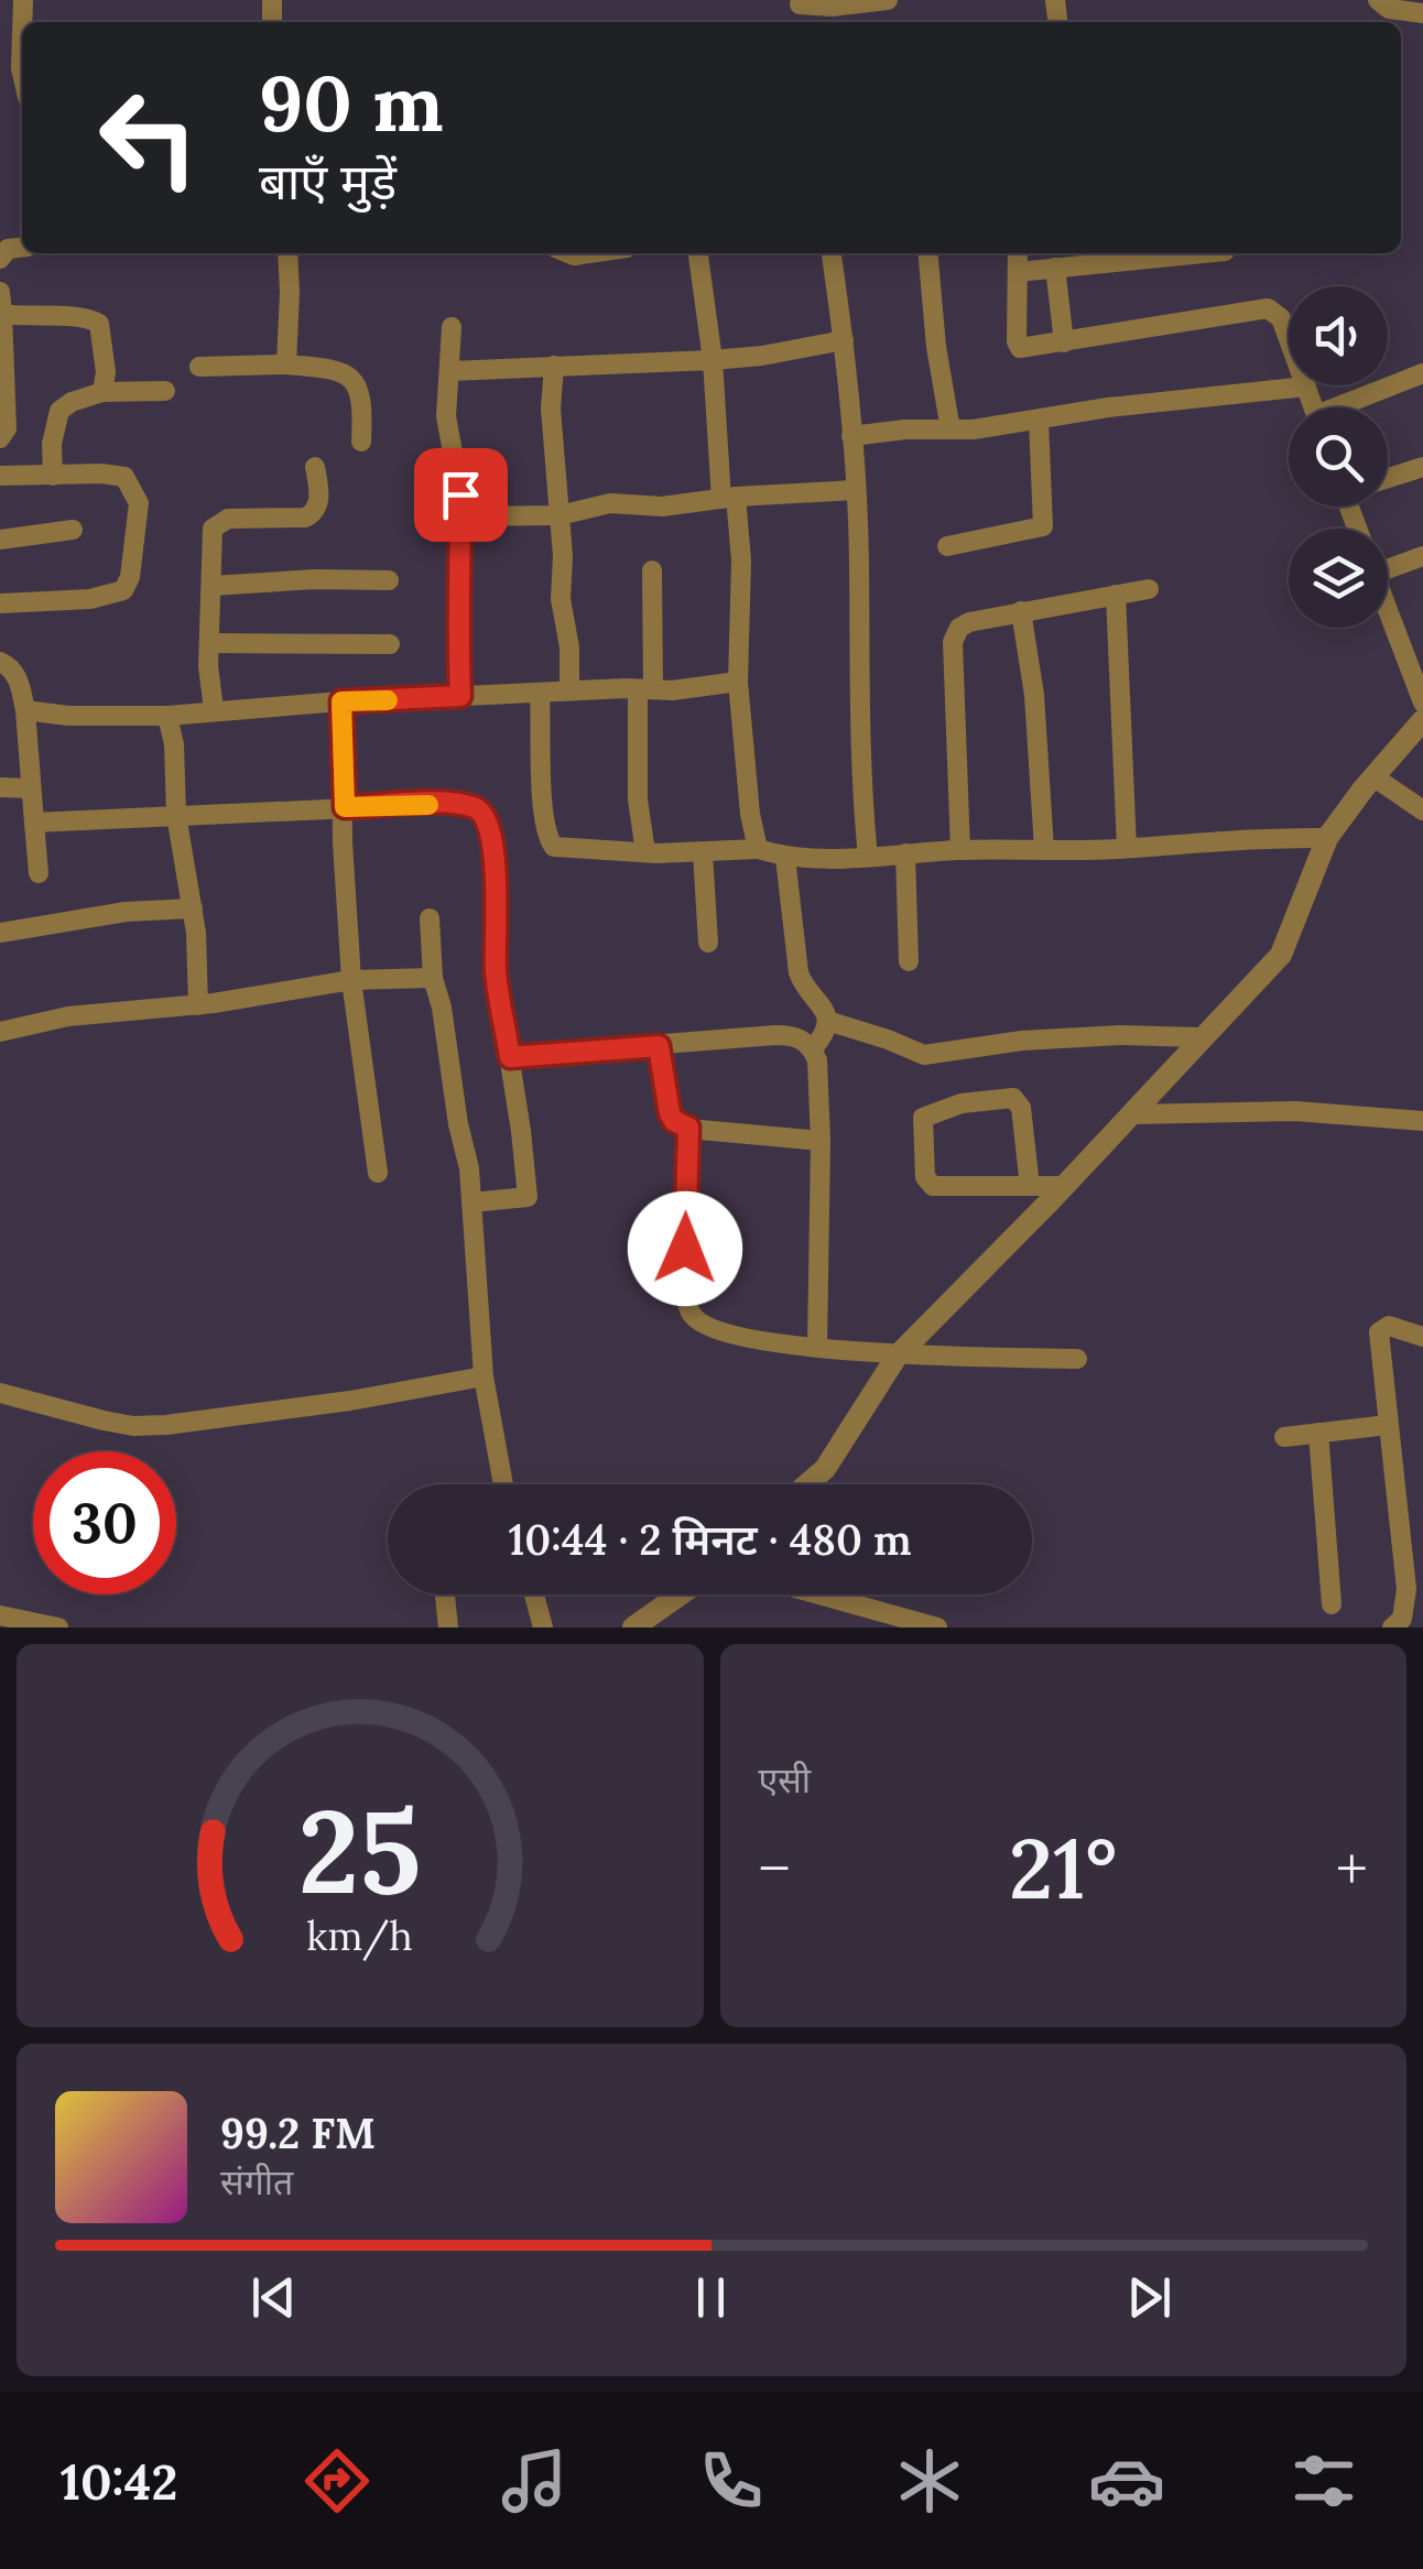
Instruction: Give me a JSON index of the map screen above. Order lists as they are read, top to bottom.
{
  "page": {
    "turn": ["90 m", "बाएँ मुड़ें"],
    "limit": "30",
    "trip": "10:44 · 2 मिनट · 480 m",
    "tile": "एसी",
    "heat": ["−", "21°", "+"],
    "song": ["99.2 FM", "संगीत"],
    "tabs": "10:42",
    "gauge": ["25", "km/h"]
  }
}
